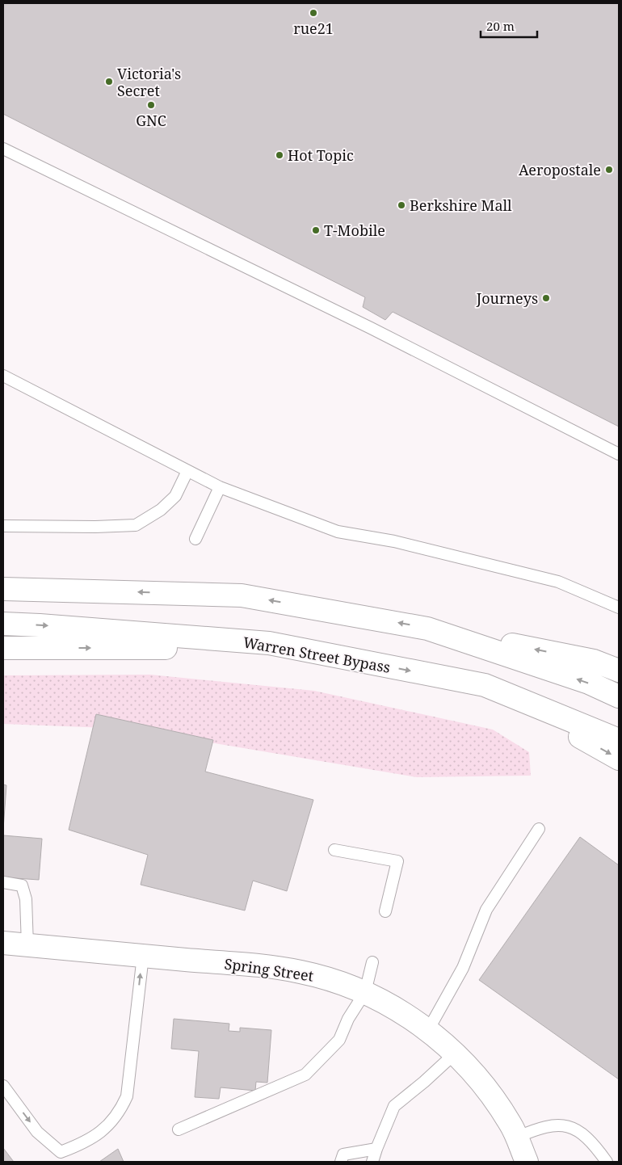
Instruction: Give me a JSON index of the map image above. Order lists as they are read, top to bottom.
{
  "streets": {
    "main road": ["Warren Street Bypass", "Spring Street"]
  },
  "places": [
    "rue21",
    "Victoria's Secret",
    "GNC",
    "Hot Topic",
    "Aeropostale",
    "Berkshire Mall",
    "T-Mobile",
    "Journeys"
  ],
  "scale_bar": "20 m"
}
